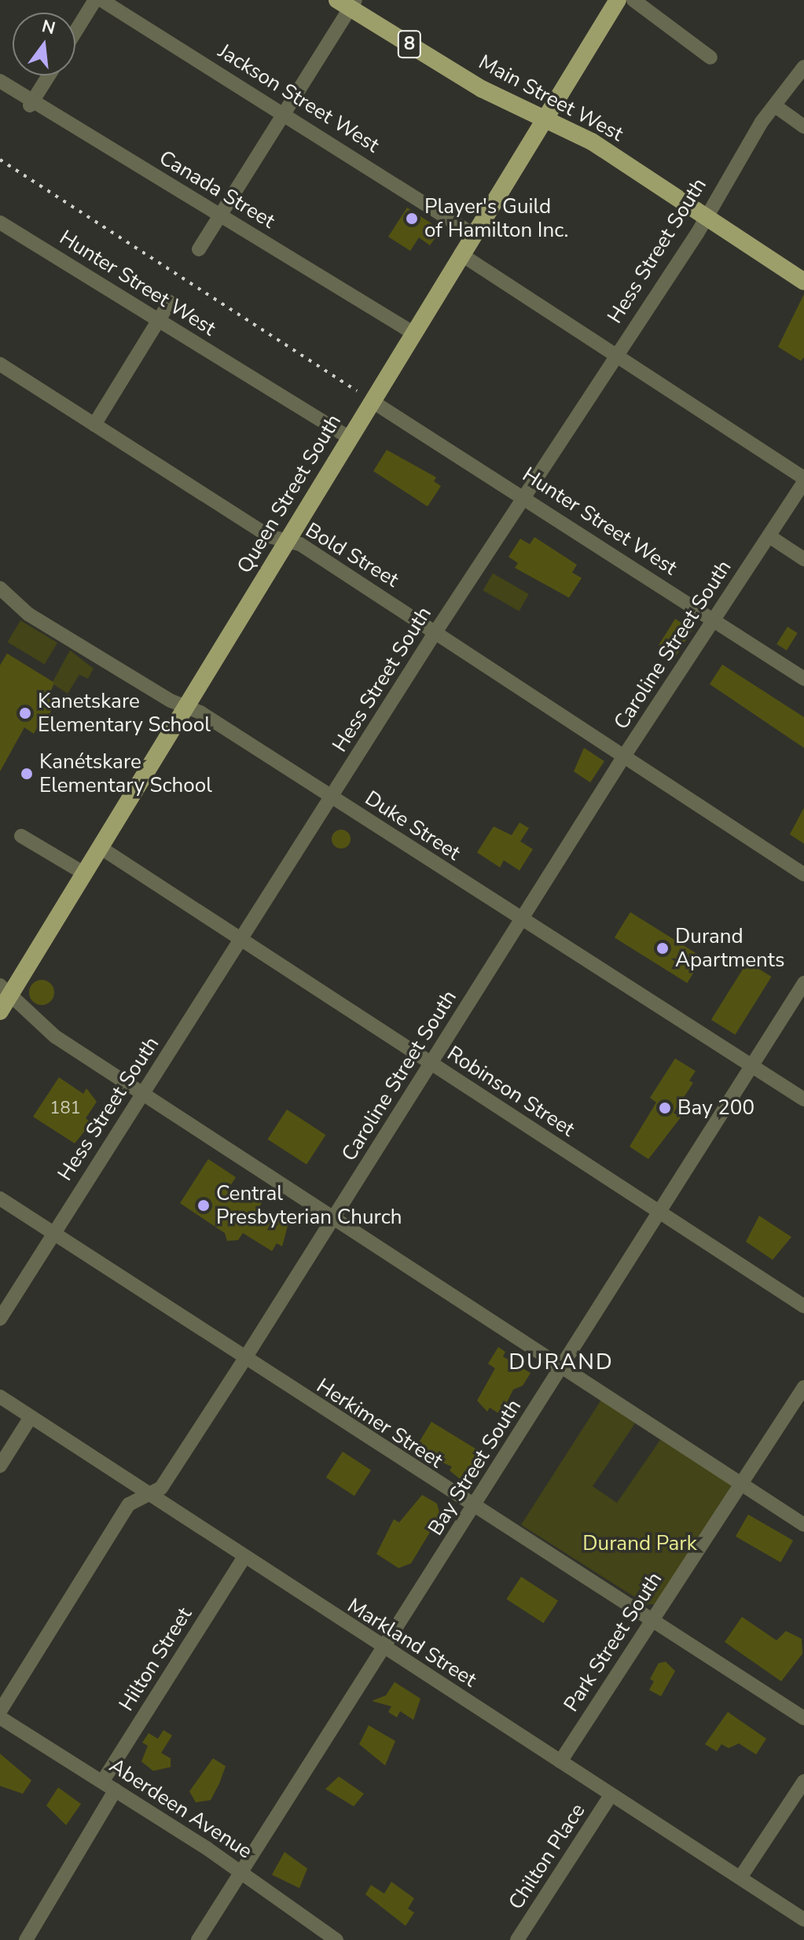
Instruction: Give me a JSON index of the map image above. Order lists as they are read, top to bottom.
{
  "streets": {
    "main road": ["8", "Main Street West", "Queen Street South"],
    "street": [
      "Jackson Street West",
      "Canada Street",
      "Hess Street South",
      "Hunter Street West",
      "Bold Street",
      "Caroline Street South",
      "Duke Street",
      "Robinson Street",
      "Herkimer Street",
      "Bay Street South",
      "Park Street South",
      "Markland Street",
      "Hilton Street",
      "Aberdeen Avenue",
      "Chilton Place"
    ]
  },
  "crossings": [
    ["Jackson Street West", "Queen Street South"],
    ["Main Street West", "Hess Street South"],
    ["Main Street West", "Queen Street South"],
    ["Canada Street", "Queen Street South"],
    ["Hess Street South", "Hunter Street West"],
    ["Hess Street South", "Bold Street"],
    ["Hess Street South", "Duke Street"],
    ["Hess Street South", "Robinson Street"],
    ["Hess Street South", "Herkimer Street"],
    ["Hunter Street West", "Queen Street South"],
    ["Hunter Street West", "Caroline Street South"],
    ["Queen Street South", "Bold Street"],
    ["Queen Street South", "Duke Street"],
    ["Queen Street South", "Robinson Street"],
    ["Bold Street", "Caroline Street South"],
    ["Caroline Street South", "Duke Street"],
    ["Caroline Street South", "Robinson Street"],
    ["Caroline Street South", "Herkimer Street"],
    ["Caroline Street South", "Markland Street"],
    ["Duke Street", "Bay Street South"],
    ["Robinson Street", "Bay Street South"],
    ["Herkimer Street", "Bay Street South"],
    ["Herkimer Street", "Park Street South"],
    ["Bay Street South", "Markland Street"],
    ["Bay Street South", "Aberdeen Avenue"],
    ["Park Street South", "Markland Street"],
    ["Markland Street", "Hilton Street"],
    ["Markland Street", "Chilton Place"],
    ["Hilton Street", "Aberdeen Avenue"]
  ],
  "districts": ["DURAND"],
  "parks": ["Durand Park"],
  "places": [
    "Player's Guild of Hamilton Inc.",
    "Kanetskare Elementary School",
    "Kanétskare Elementary School",
    "Durand Apartments",
    "Bay 200",
    "Central Presbyterian Church"
  ],
  "house_numbers": ["181"],
  "north": "top"
}
